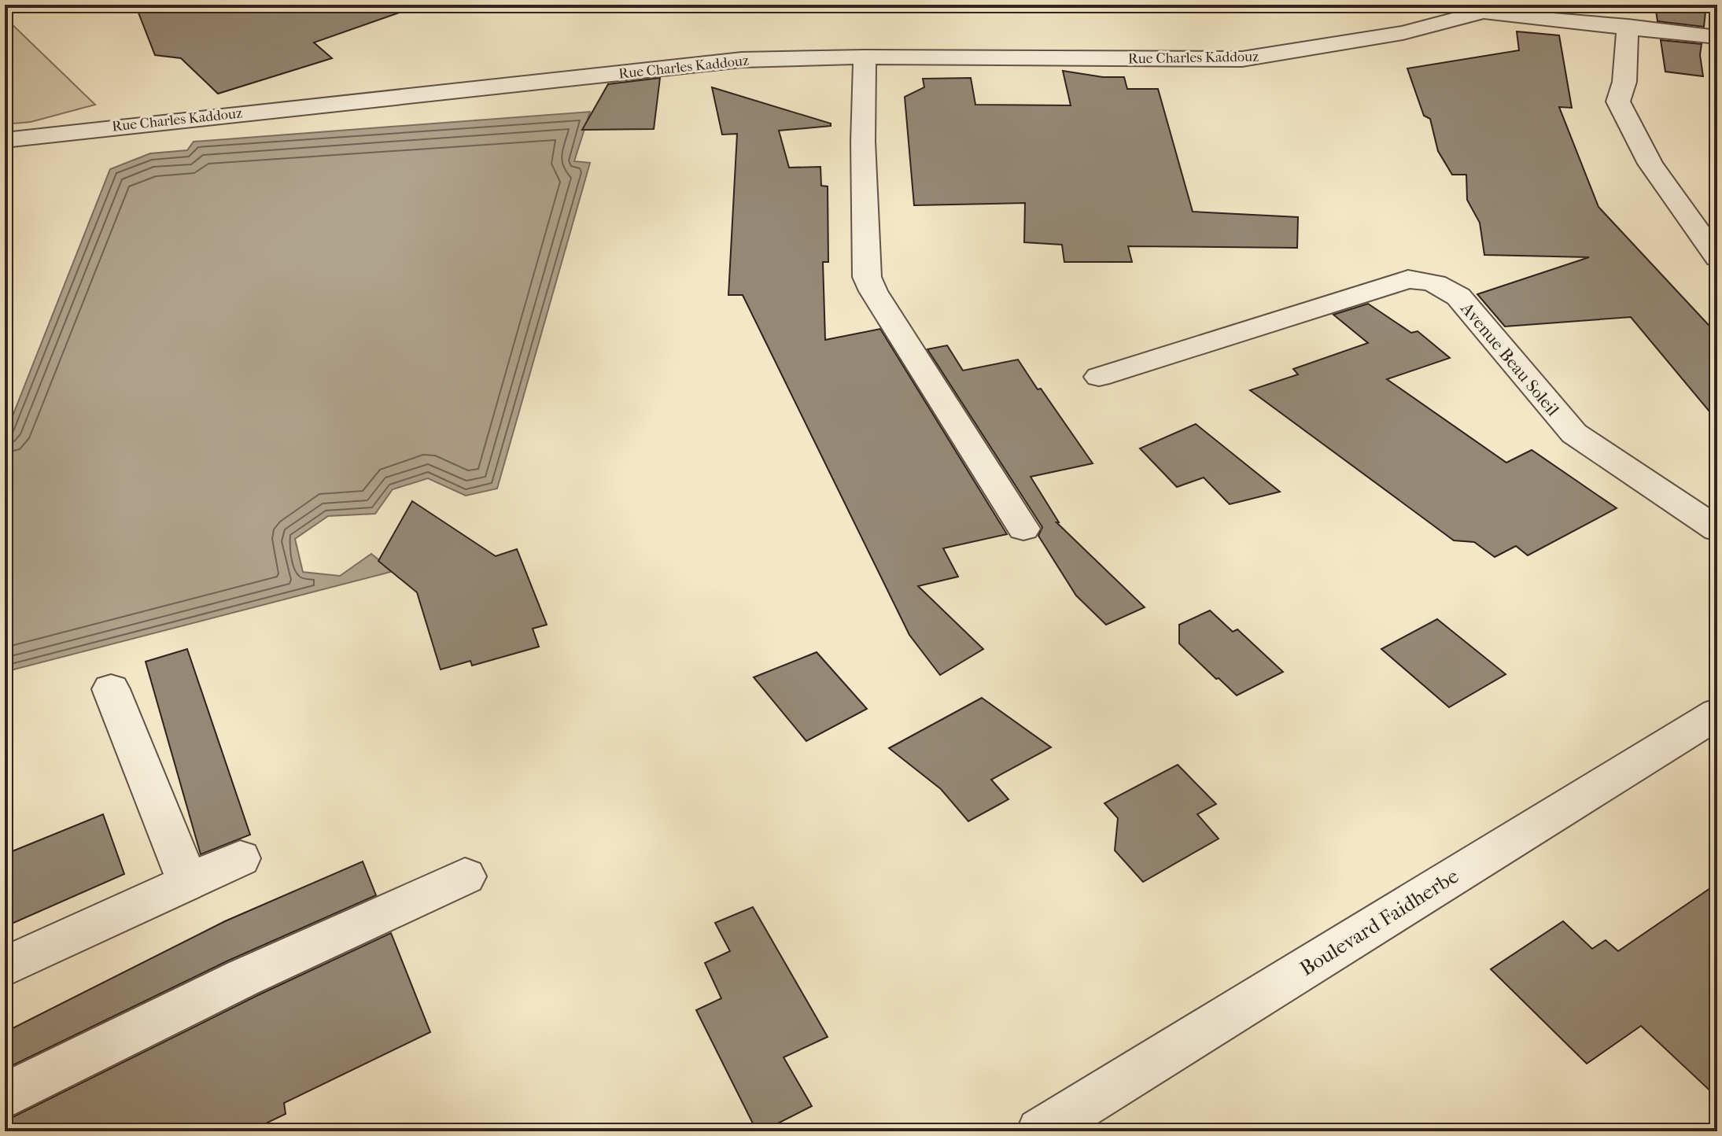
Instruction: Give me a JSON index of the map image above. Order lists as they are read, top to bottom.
{
  "streets": {
    "street": ["Rue Charles Kaddouz", "Avenue Beau Soleil", "Boulevard Faidherbe"]
  }
}
